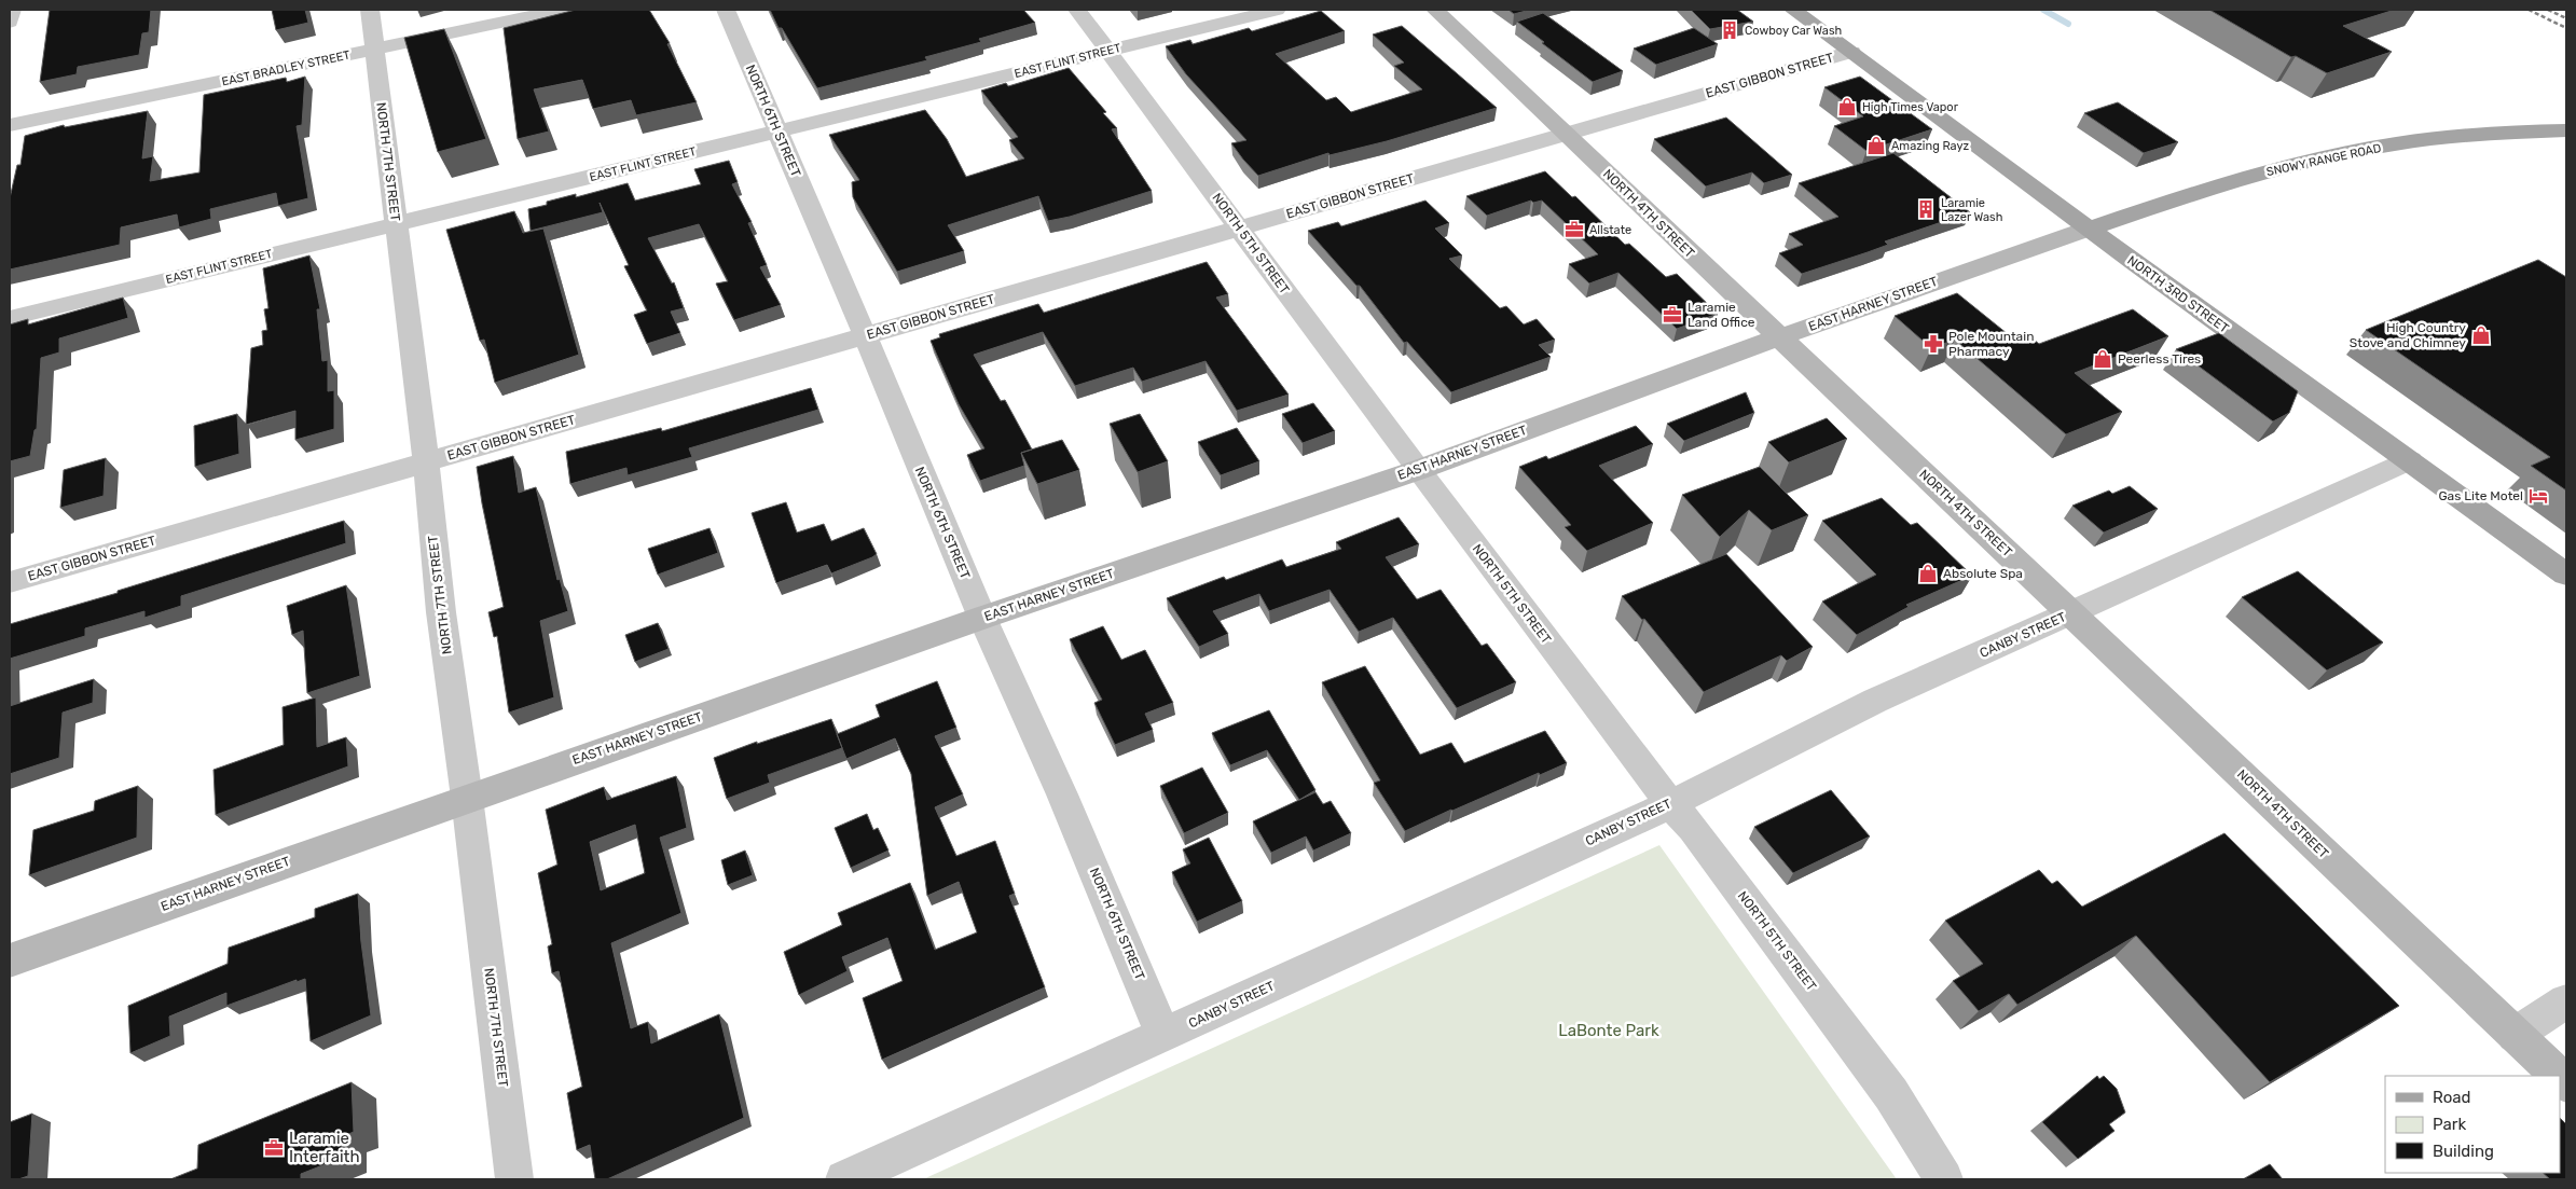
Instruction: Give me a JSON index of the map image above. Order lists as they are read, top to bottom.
{
  "streets": {
    "main road": [
      "SNOWY RANGE ROAD",
      "NORTH 4TH STREET",
      "NORTH 3RD STREET",
      "EAST HARNEY STREET"
    ],
    "street": [
      "EAST FLINT STREET",
      "EAST BRADLEY STREET",
      "EAST GIBBON STREET",
      "NORTH 6TH STREET",
      "NORTH 7TH STREET",
      "NORTH 5TH STREET",
      "CANBY STREET"
    ]
  },
  "crossings": [
    ["EAST FLINT STREET", "NORTH 6TH STREET"],
    ["EAST FLINT STREET", "NORTH 7TH STREET"],
    ["EAST FLINT STREET", "NORTH 5TH STREET"],
    ["EAST BRADLEY STREET", "NORTH 7TH STREET"],
    ["EAST GIBBON STREET", "NORTH 6TH STREET"],
    ["EAST GIBBON STREET", "NORTH 7TH STREET"],
    ["EAST GIBBON STREET", "NORTH 4TH STREET"],
    ["EAST GIBBON STREET", "NORTH 5TH STREET"],
    ["EAST GIBBON STREET", "NORTH 3RD STREET"],
    ["NORTH 6TH STREET", "EAST HARNEY STREET"],
    ["NORTH 6TH STREET", "CANBY STREET"],
    ["SNOWY RANGE ROAD", "NORTH 3RD STREET"],
    ["SNOWY RANGE ROAD", "EAST HARNEY STREET"],
    ["NORTH 7TH STREET", "EAST HARNEY STREET"],
    ["NORTH 4TH STREET", "EAST HARNEY STREET"],
    ["NORTH 4TH STREET", "CANBY STREET"],
    ["NORTH 5TH STREET", "EAST HARNEY STREET"],
    ["NORTH 5TH STREET", "CANBY STREET"],
    ["NORTH 3RD STREET", "EAST HARNEY STREET"],
    ["NORTH 3RD STREET", "CANBY STREET"]
  ],
  "parks": ["LaBonte Park"],
  "places": {
    "building": ["Cowboy Car Wash", "Laramie Lazer Wash"],
    "shop": [
      "High Times Vapor",
      "Amazing Rayz",
      "High Country Stove and Chimney",
      "Peerless Tires",
      "Absolute Spa"
    ],
    "office": ["Allstate", "Laramie Land Office", "Laramie Interfaith"],
    "pharmacy": ["Pole Mountain Pharmacy"],
    "hotel": ["Gas Lite Motel"]
  },
  "legend": ["Road", "Park", "Building"]
}
